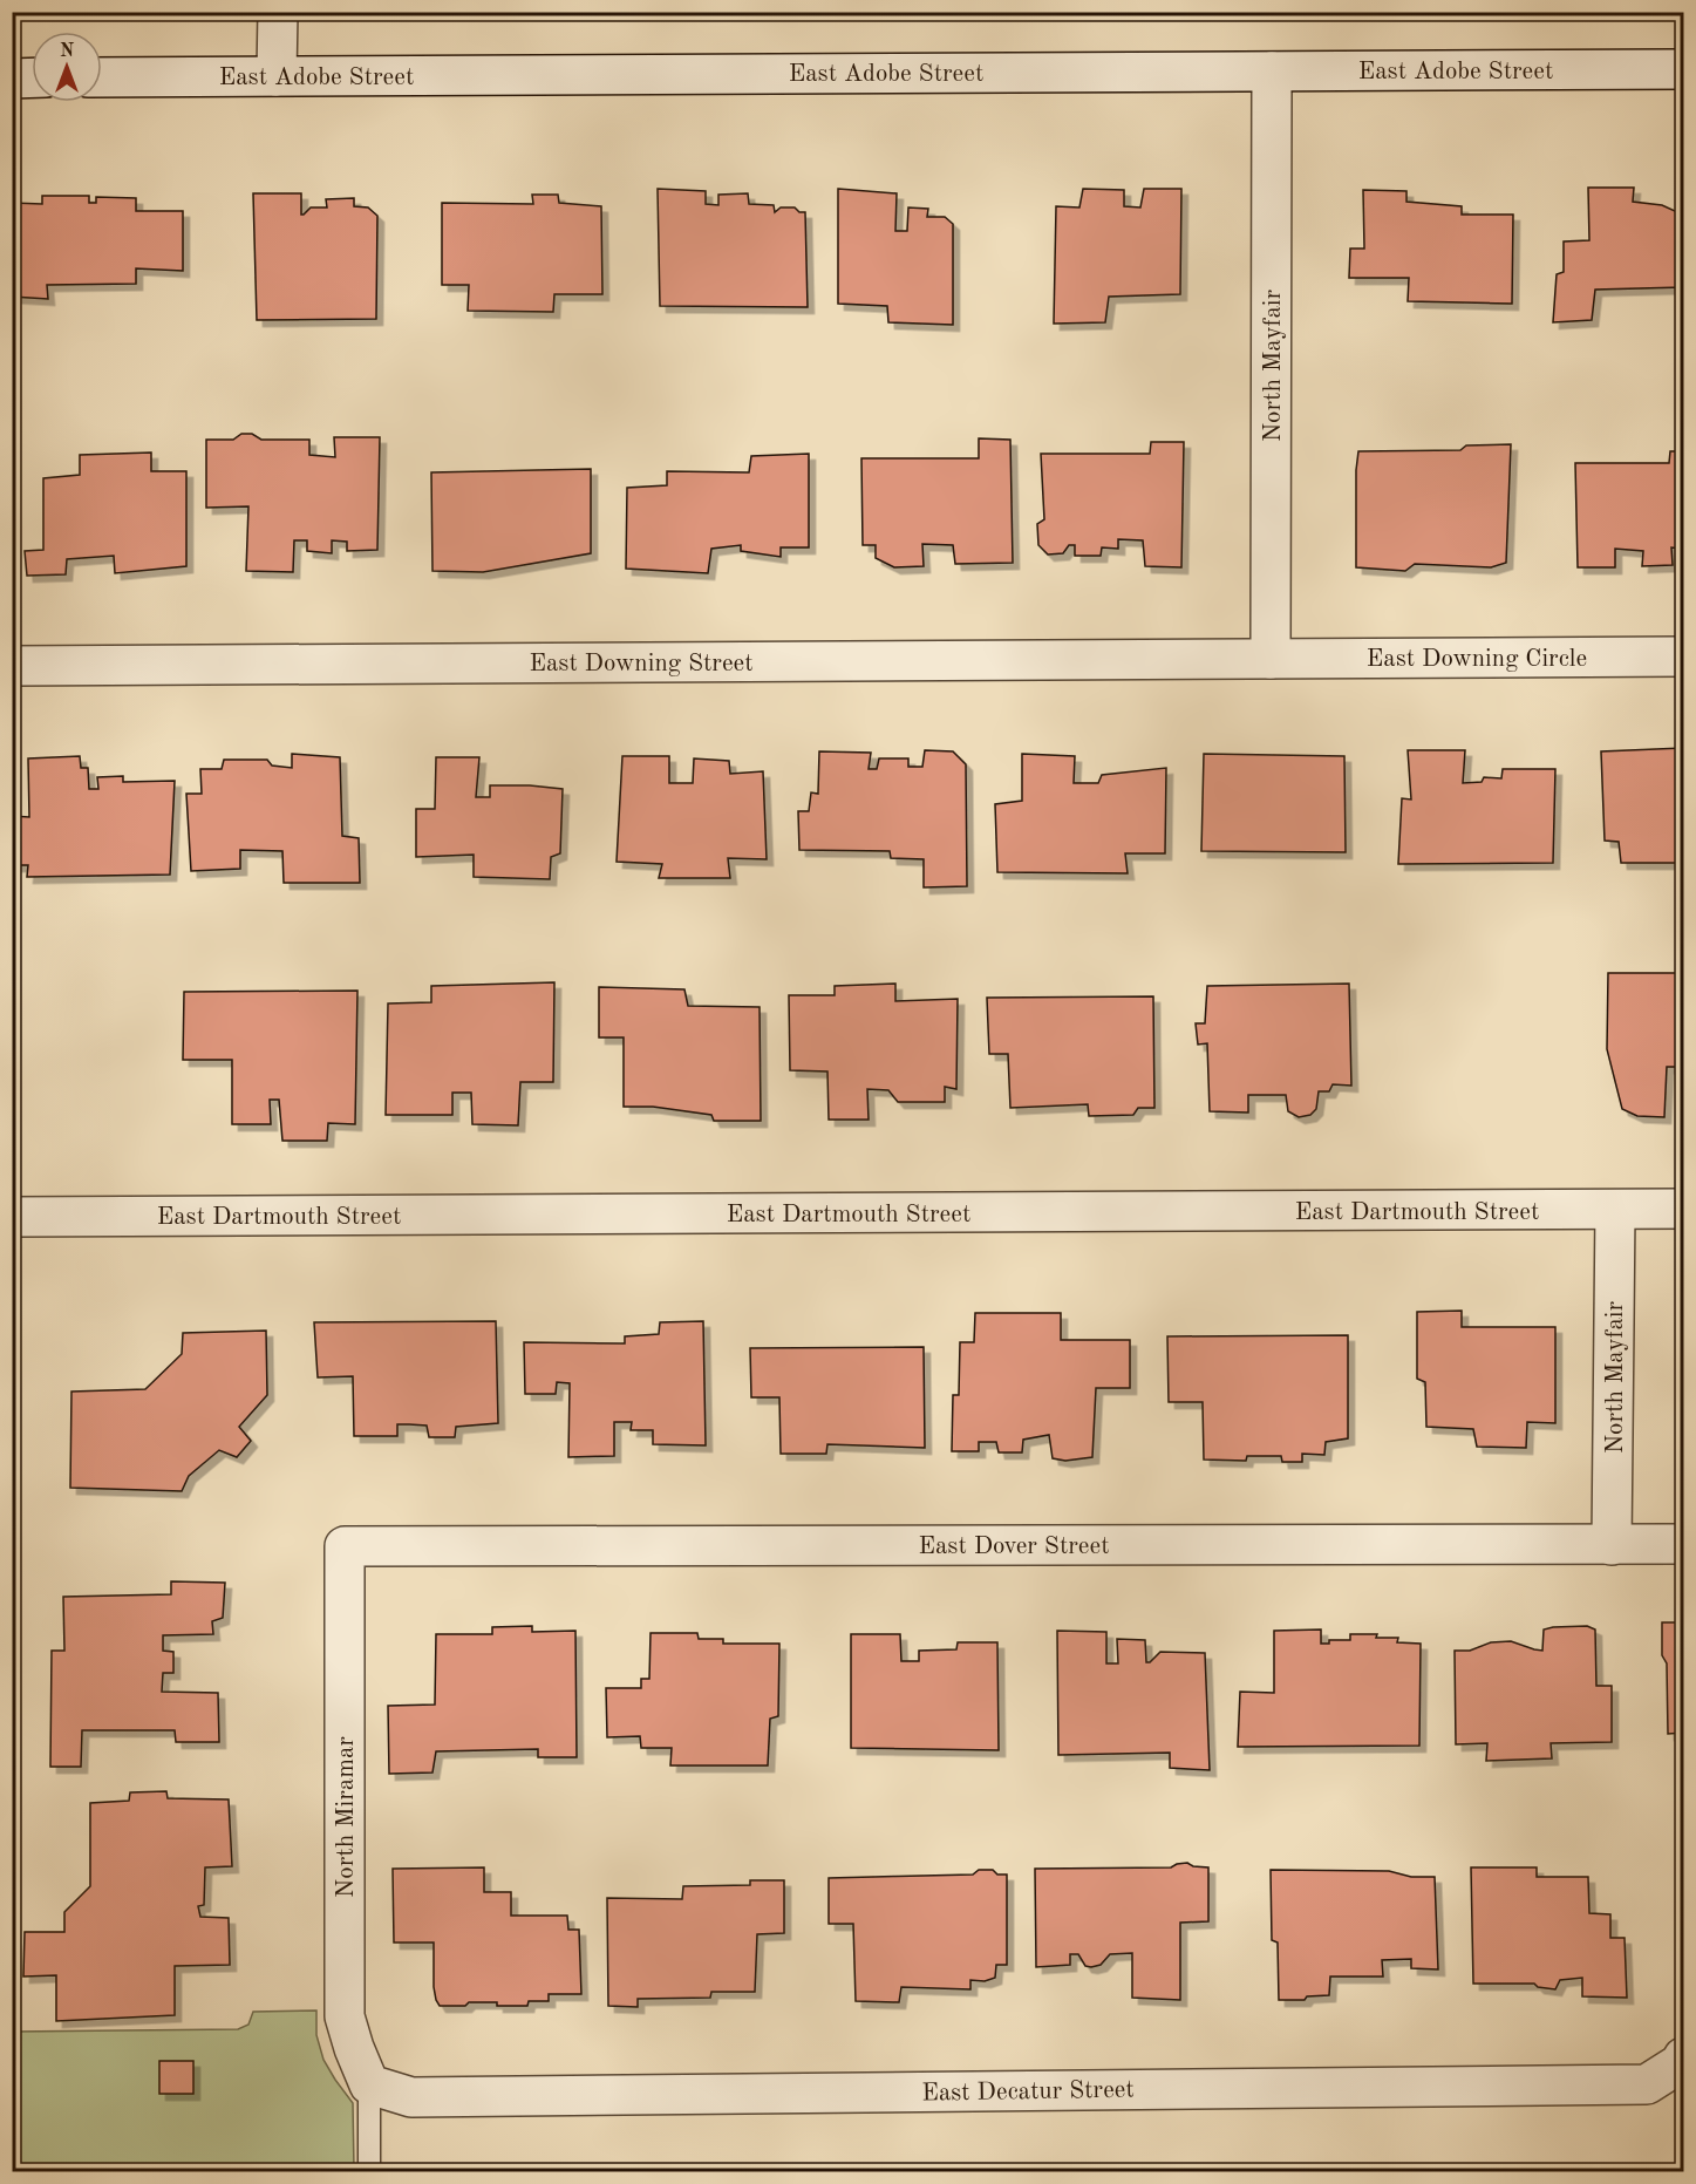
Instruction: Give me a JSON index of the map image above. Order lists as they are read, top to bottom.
{
  "streets": {
    "street": [
      "East Adobe Street",
      "North Mayfair",
      "East Downing Circle",
      "East Downing Street",
      "East Dartmouth Street",
      "East Dover Street",
      "North Miramar",
      "East Decatur Street"
    ]
  },
  "crossings": [
    ["East Adobe Street", "North Mayfair"],
    ["North Mayfair", "East Downing Circle"],
    ["North Mayfair", "East Downing Street"],
    ["North Mayfair", "East Dartmouth Street"],
    ["North Mayfair", "East Dover Street"],
    ["East Downing Circle", "East Downing Street"],
    ["East Dover Street", "North Miramar"],
    ["North Miramar", "East Decatur Street"]
  ],
  "north": "top"
}
